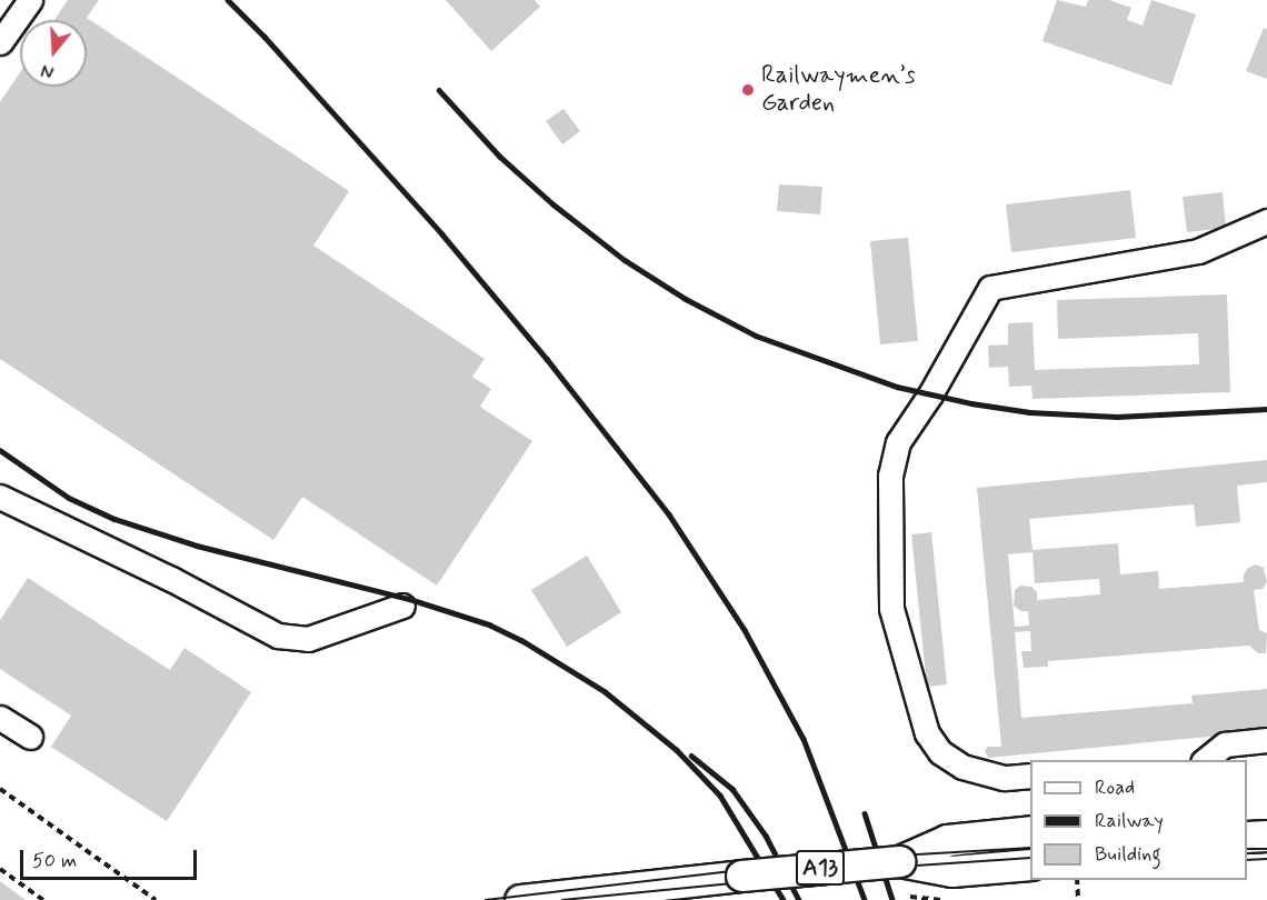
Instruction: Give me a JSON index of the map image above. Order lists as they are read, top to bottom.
{
  "streets": {
    "main road": ["A13"]
  },
  "places": ["Railwaymen’s Garden"],
  "legend": ["Road", "Railway", "Building"],
  "scale_bar": "50 m",
  "north": "bottom"
}
